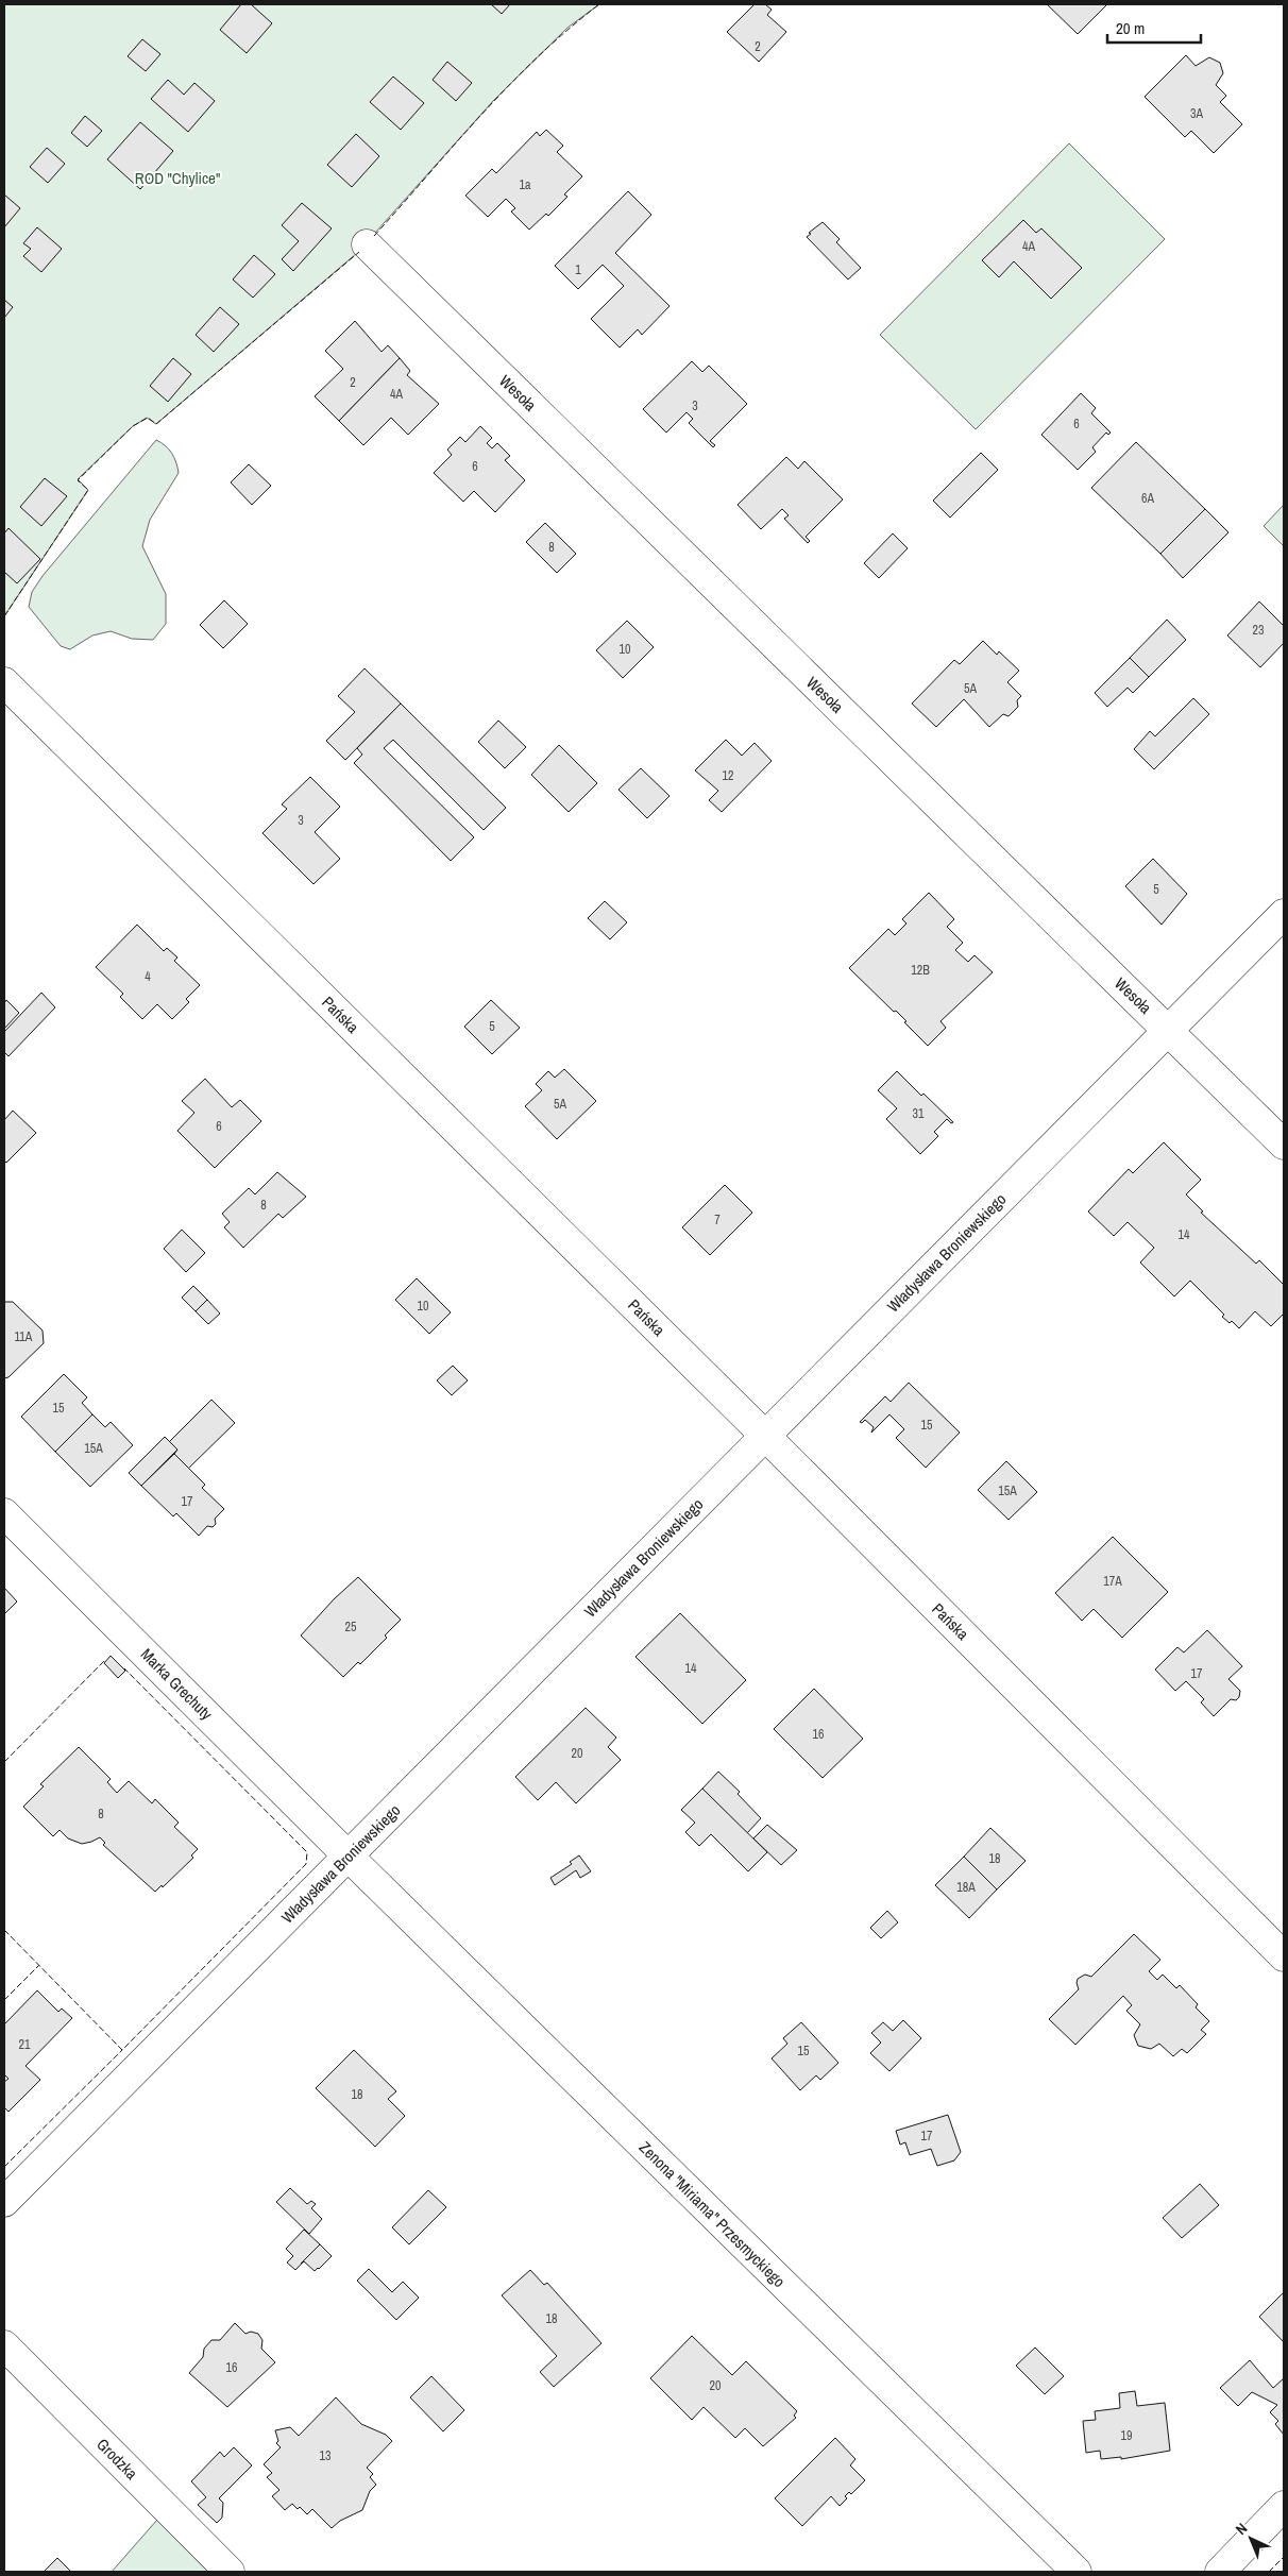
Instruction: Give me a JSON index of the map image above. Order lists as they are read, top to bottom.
{
  "streets": {
    "street": [
      "Wesoła",
      "Pańska",
      "Władysława Broniewskiego",
      "Marka Grechuty",
      "Zenona \"Miriama\" Przesmyckiego",
      "Grodzka"
    ]
  },
  "crossings": [
    ["Wesoła", "Władysława Broniewskiego"],
    ["Pańska", "Władysława Broniewskiego"],
    ["Władysława Broniewskiego", "Marka Grechuty"],
    ["Władysława Broniewskiego", "Zenona \"Miriama\" Przesmyckiego"],
    ["Marka Grechuty", "Zenona \"Miriama\" Przesmyckiego"]
  ],
  "parks": ["ROD \"Chylice\""],
  "house_numbers": [
    "2",
    "3A",
    "1a",
    "4A",
    "1",
    "2",
    "4A",
    "3",
    "6",
    "6",
    "6A",
    "8",
    "23",
    "10",
    "5A",
    "12",
    "3",
    "5",
    "12B",
    "4",
    "5",
    "5A",
    "31",
    "6",
    "8",
    "7",
    "14",
    "10",
    "11A",
    "15",
    "15",
    "15A",
    "15A",
    "17",
    "17A",
    "25",
    "14",
    "17",
    "16",
    "20",
    "8",
    "18",
    "18A",
    "21",
    "15",
    "18",
    "17",
    "18",
    "16",
    "20",
    "19",
    "13"
  ],
  "scale_bar": "20 m",
  "north": "top left"
}
